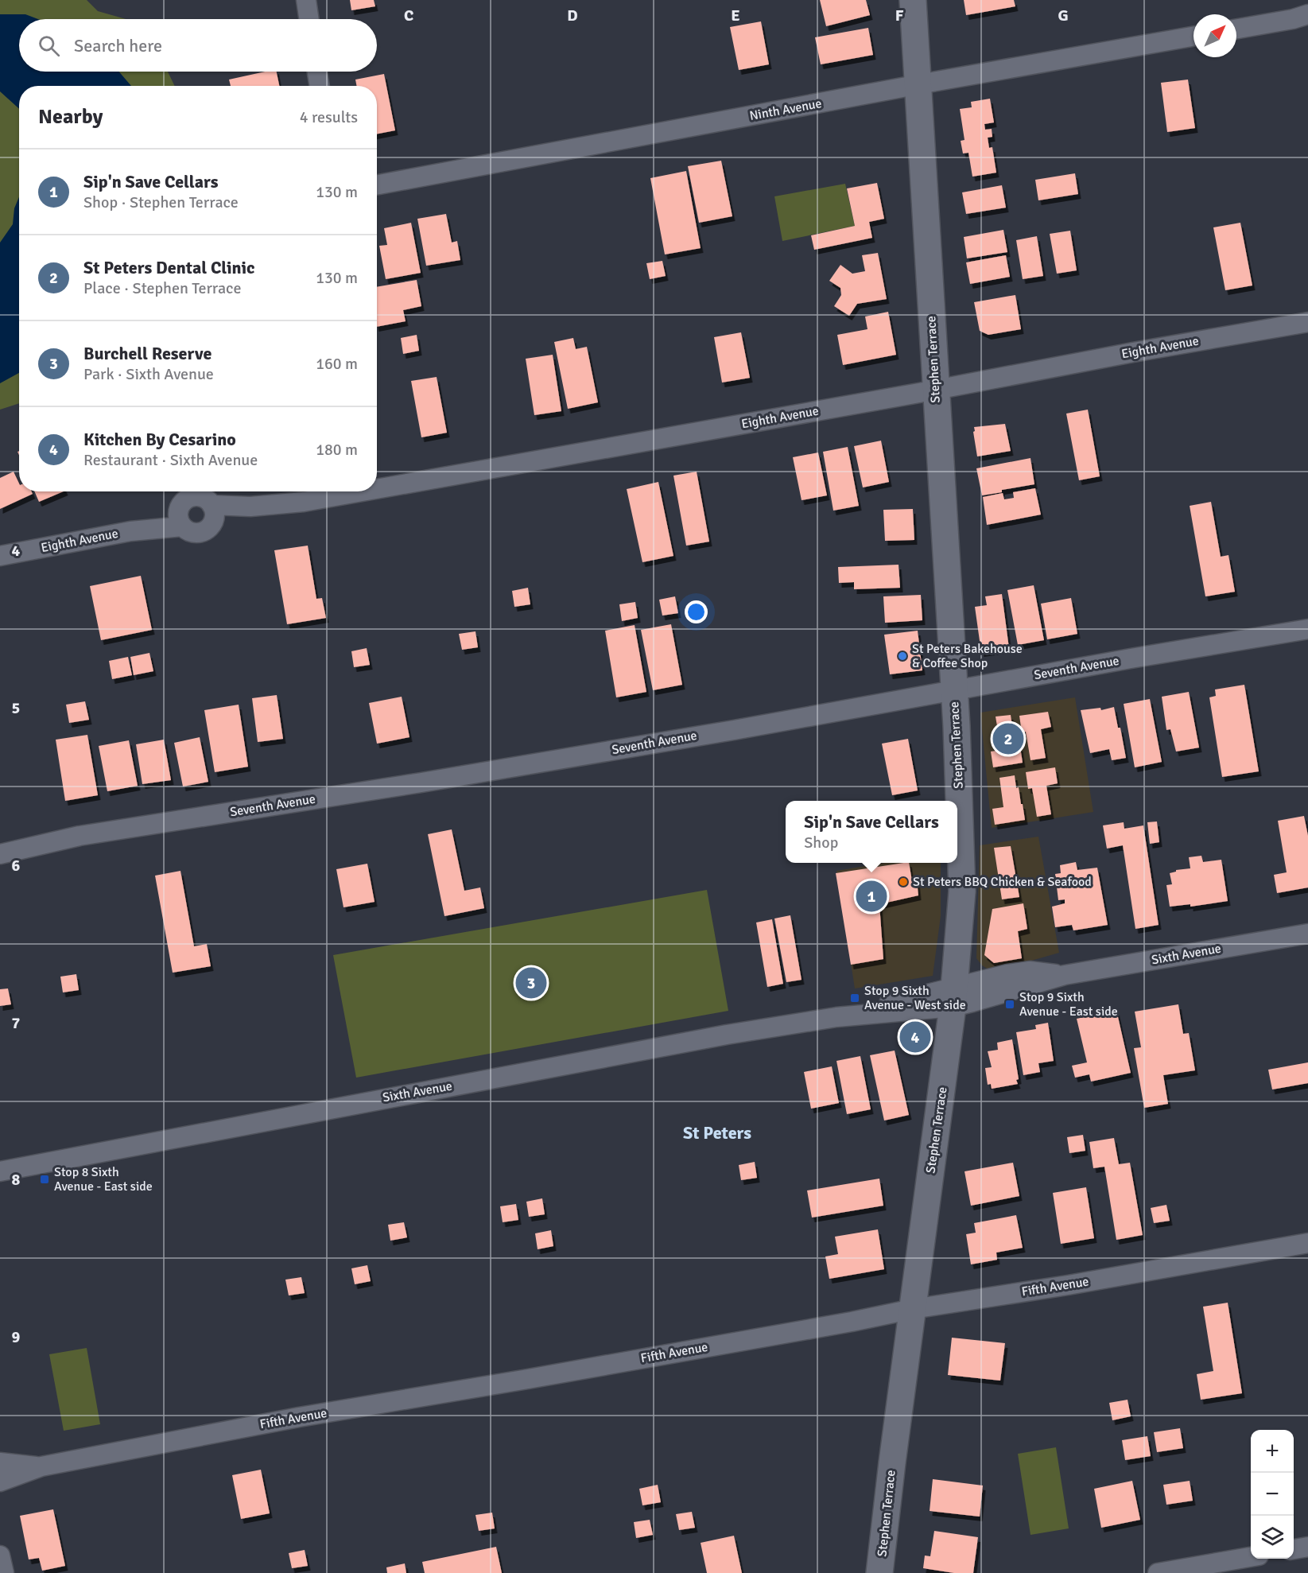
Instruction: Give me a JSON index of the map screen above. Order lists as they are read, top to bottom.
{
  "streets": {
    "main road": ["Stephen Terrace"],
    "street": [
      "Ninth Avenue",
      "Eighth Avenue",
      "Seventh Avenue",
      "Sixth Avenue",
      "Fifth Avenue"
    ]
  },
  "crossings": [
    ["Ninth Avenue", "Stephen Terrace"],
    ["Eighth Avenue", "Stephen Terrace"],
    ["Stephen Terrace", "Seventh Avenue"],
    ["Stephen Terrace", "Sixth Avenue"],
    ["Stephen Terrace", "Fifth Avenue"]
  ],
  "districts": ["St Peters"],
  "places": {
    "other": ["St Peters Bakehouse & Coffee Shop", "St Peters BBQ Chicken & Seafood"],
    "transit": ["Stop 9 Sixth Avenue - West side", "Stop 9 Sixth Avenue - East side", "Stop 8 Sixth Avenue - East side"]
  },
  "north": "top right",
  "page": {
    "search": "Search here",
    "heading": ["Nearby", "4 results"],
    "list": [
      {
        "mark": "1",
        "name": "Sip'n Save Cellars",
        "note": "Shop · Stephen Terrace",
        "value": "130 m"
      },
      {
        "mark": "2",
        "name": "St Peters Dental Clinic",
        "note": "Place · Stephen Terrace",
        "value": "130 m"
      },
      {
        "mark": "3",
        "name": "Burchell Reserve",
        "note": "Park · Sixth Avenue",
        "value": "160 m"
      },
      {
        "mark": "4",
        "name": "Kitchen By Cesarino",
        "note": "Restaurant · Sixth Avenue",
        "value": "180 m"
      }
    ],
    "pins": [
      "2",
      "1",
      "3",
      "4"
    ],
    "popup": ["Sip'n Save Cellars", "Shop"],
    "map_buttons": ["+", "−"]
  },
  "grid": {
    "columns": [
      "C",
      "D",
      "E",
      "F",
      "G"
    ],
    "rows": [
      "4",
      "5",
      "6",
      "7",
      "8",
      "9"
    ]
  }
}
